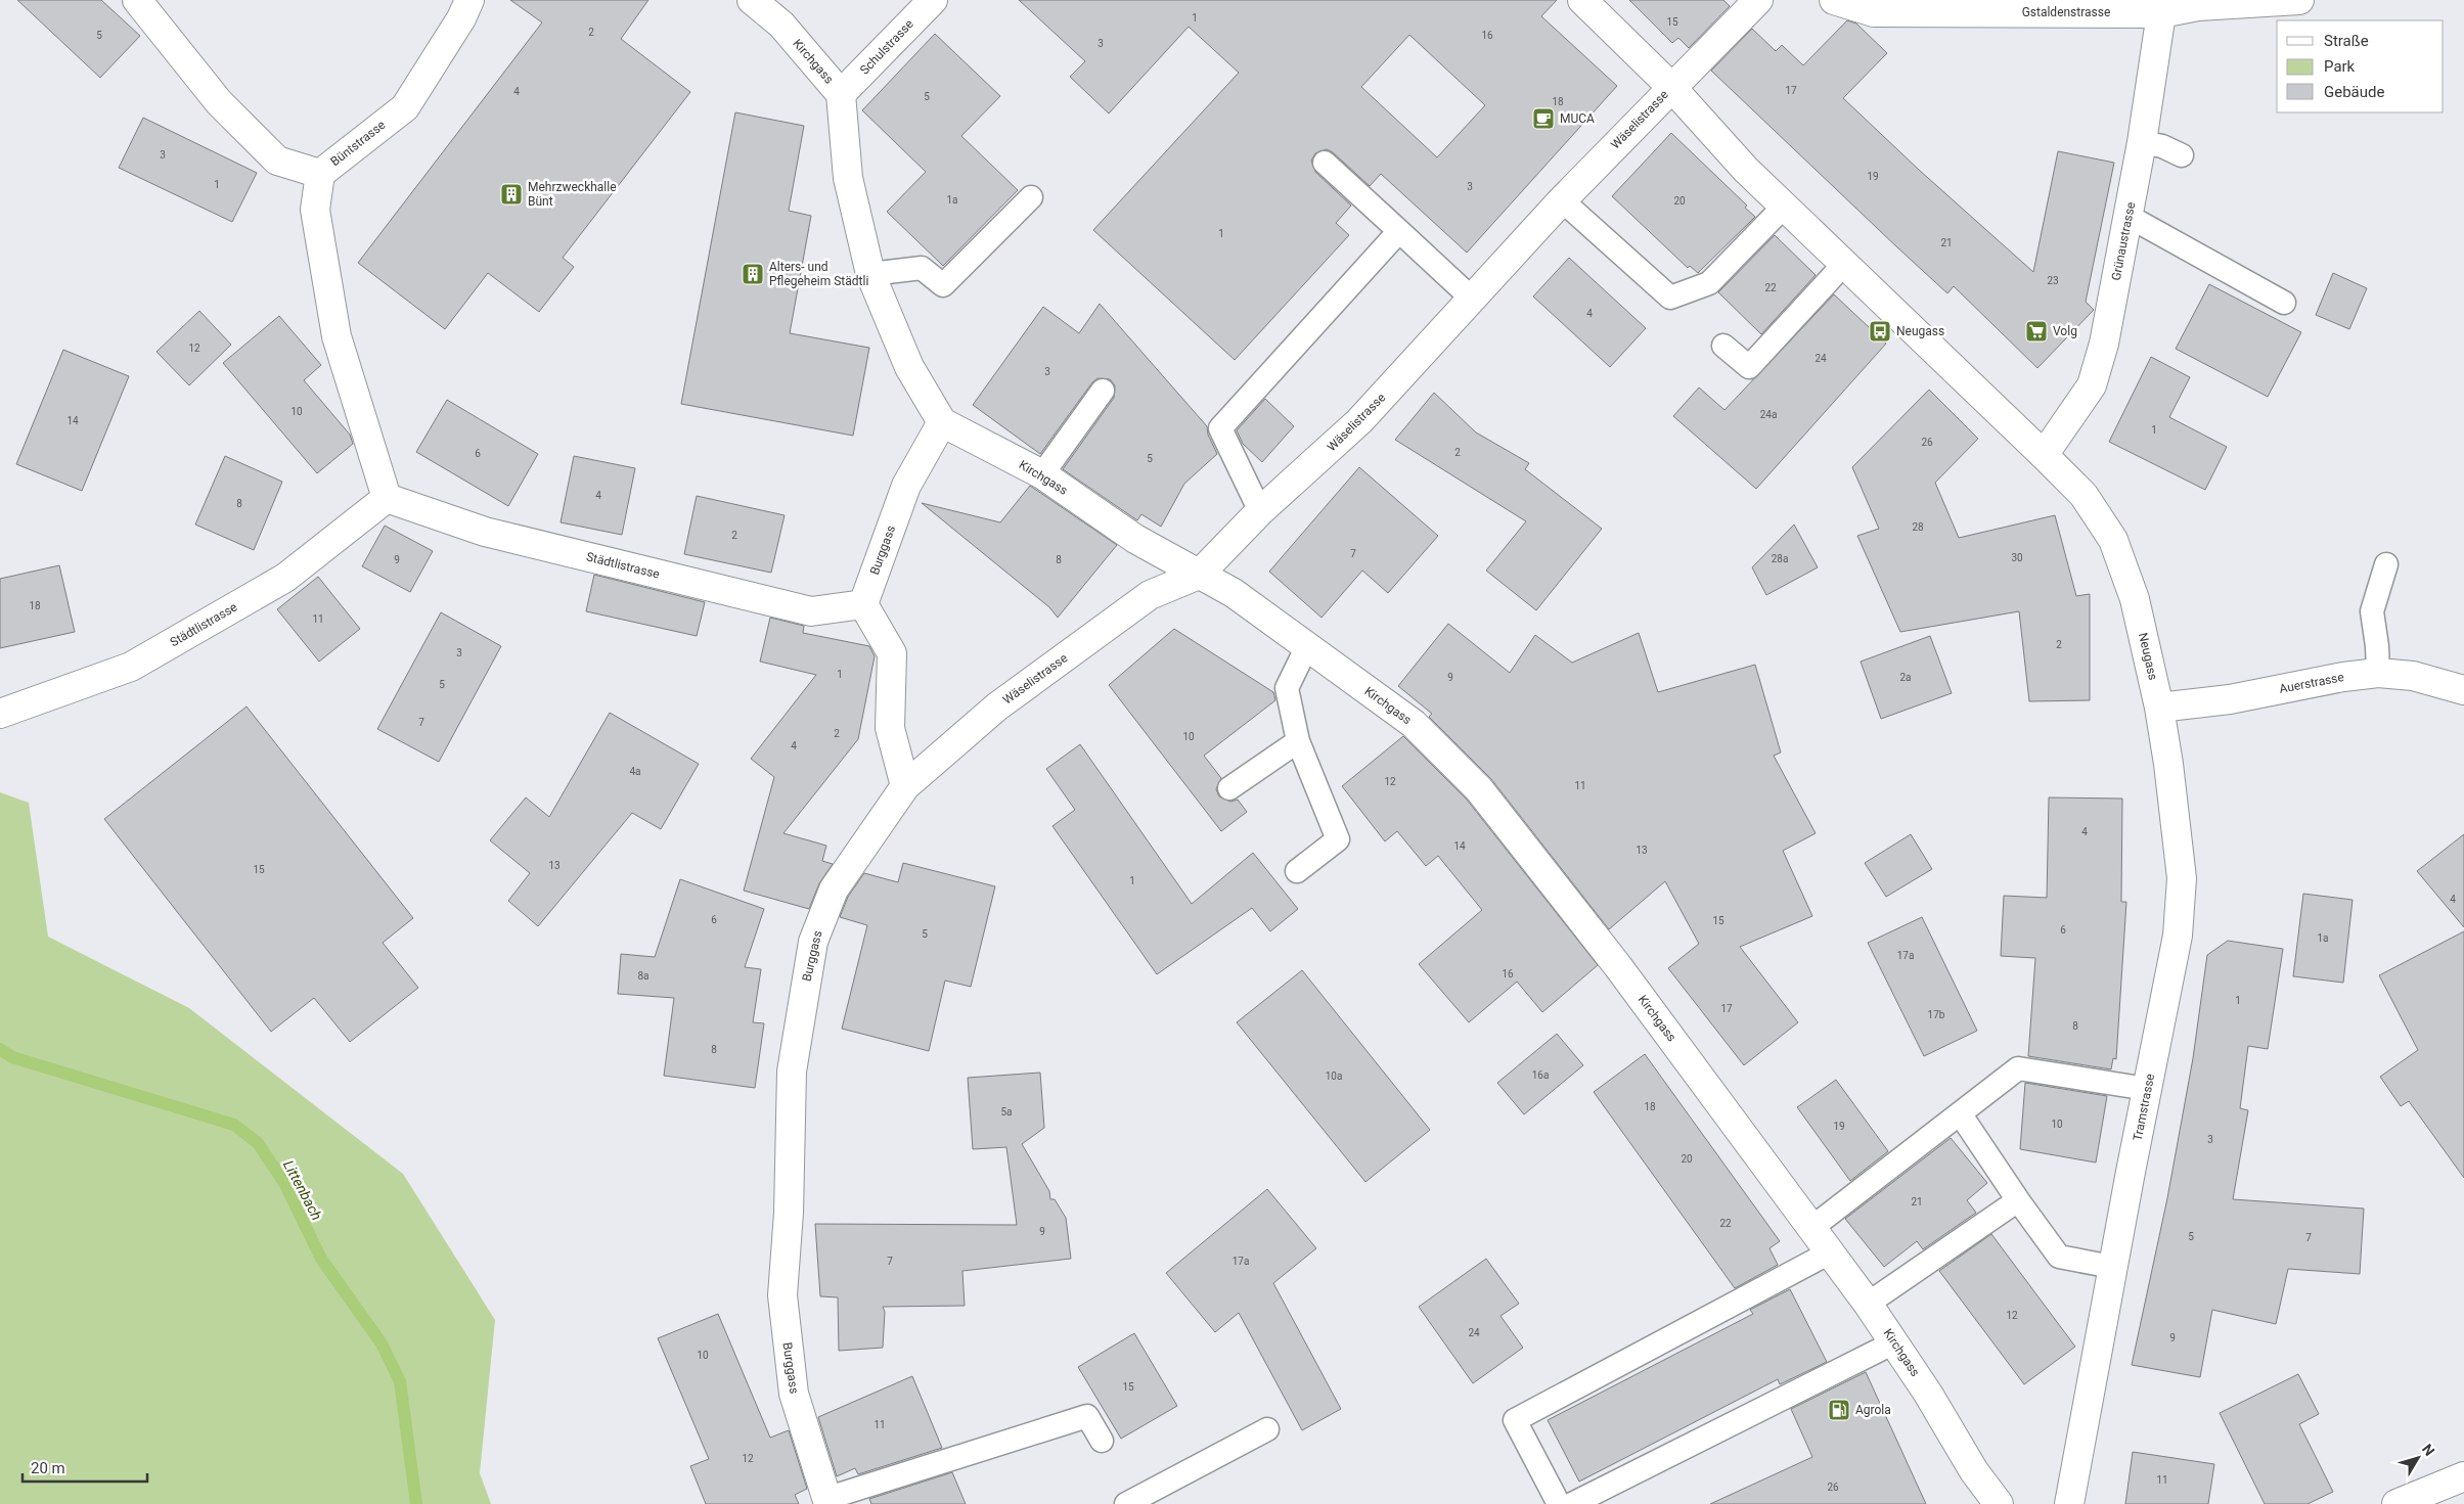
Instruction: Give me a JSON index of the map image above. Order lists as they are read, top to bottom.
{
  "streets": {
    "street": [
      "Gstaldenstrasse",
      "Schulstrasse",
      "Kirchgass",
      "Wäselistrasse",
      "Büntstrasse",
      "Grünaustrasse",
      "Burggass",
      "Städtlistrasse",
      "Neugass",
      "Auerstrasse",
      "Tramstrasse"
    ]
  },
  "crossings": [
    ["Gstaldenstrasse", "Grünaustrasse"],
    ["Schulstrasse", "Kirchgass"],
    ["Kirchgass", "Wäselistrasse"],
    ["Kirchgass", "Burggass"],
    ["Wäselistrasse", "Burggass"],
    ["Wäselistrasse", "Neugass"],
    ["Grünaustrasse", "Neugass"],
    ["Burggass", "Städtlistrasse"],
    ["Neugass", "Auerstrasse"],
    ["Neugass", "Tramstrasse"],
    ["Auerstrasse", "Tramstrasse"]
  ],
  "water": ["Littenbach"],
  "places": {
    "cafe": ["MUCA"],
    "building": ["Mehrzweckhalle Bünt", "Alters- und Pflegeheim Städtli"],
    "bus stop": ["Neugass"],
    "supermarket": ["Volg"],
    "fuel station": ["Agrola"]
  },
  "house_numbers": [
    "1",
    "15",
    "2",
    "5",
    "16",
    "3",
    "17",
    "4",
    "5",
    "18",
    "3",
    "19",
    "1",
    "3",
    "1a",
    "20",
    "1",
    "21",
    "23",
    "22",
    "4",
    "12",
    "24",
    "3",
    "10",
    "24a",
    "14",
    "1",
    "26",
    "2",
    "6",
    "5",
    "4",
    "8",
    "28",
    "2",
    "7",
    "30",
    "28a",
    "9",
    "8",
    "18",
    "11",
    "2",
    "3",
    "1",
    "9",
    "2a",
    "5",
    "7",
    "2",
    "10",
    "4",
    "4a",
    "12",
    "11",
    "4",
    "14",
    "13",
    "13",
    "15",
    "1",
    "4",
    "6",
    "15",
    "6",
    "5",
    "1a",
    "17a",
    "16",
    "8a",
    "1",
    "17",
    "17b",
    "8",
    "8",
    "16a",
    "10a",
    "18",
    "5a",
    "10",
    "19",
    "3",
    "20",
    "21",
    "22",
    "9",
    "5",
    "7",
    "7",
    "17a",
    "12",
    "24",
    "9",
    "10",
    "15",
    "11",
    "12",
    "11",
    "26"
  ],
  "legend": ["Straße", "Park", "Gebäude"],
  "scale_bar": "20 m",
  "north": "top right"
}
